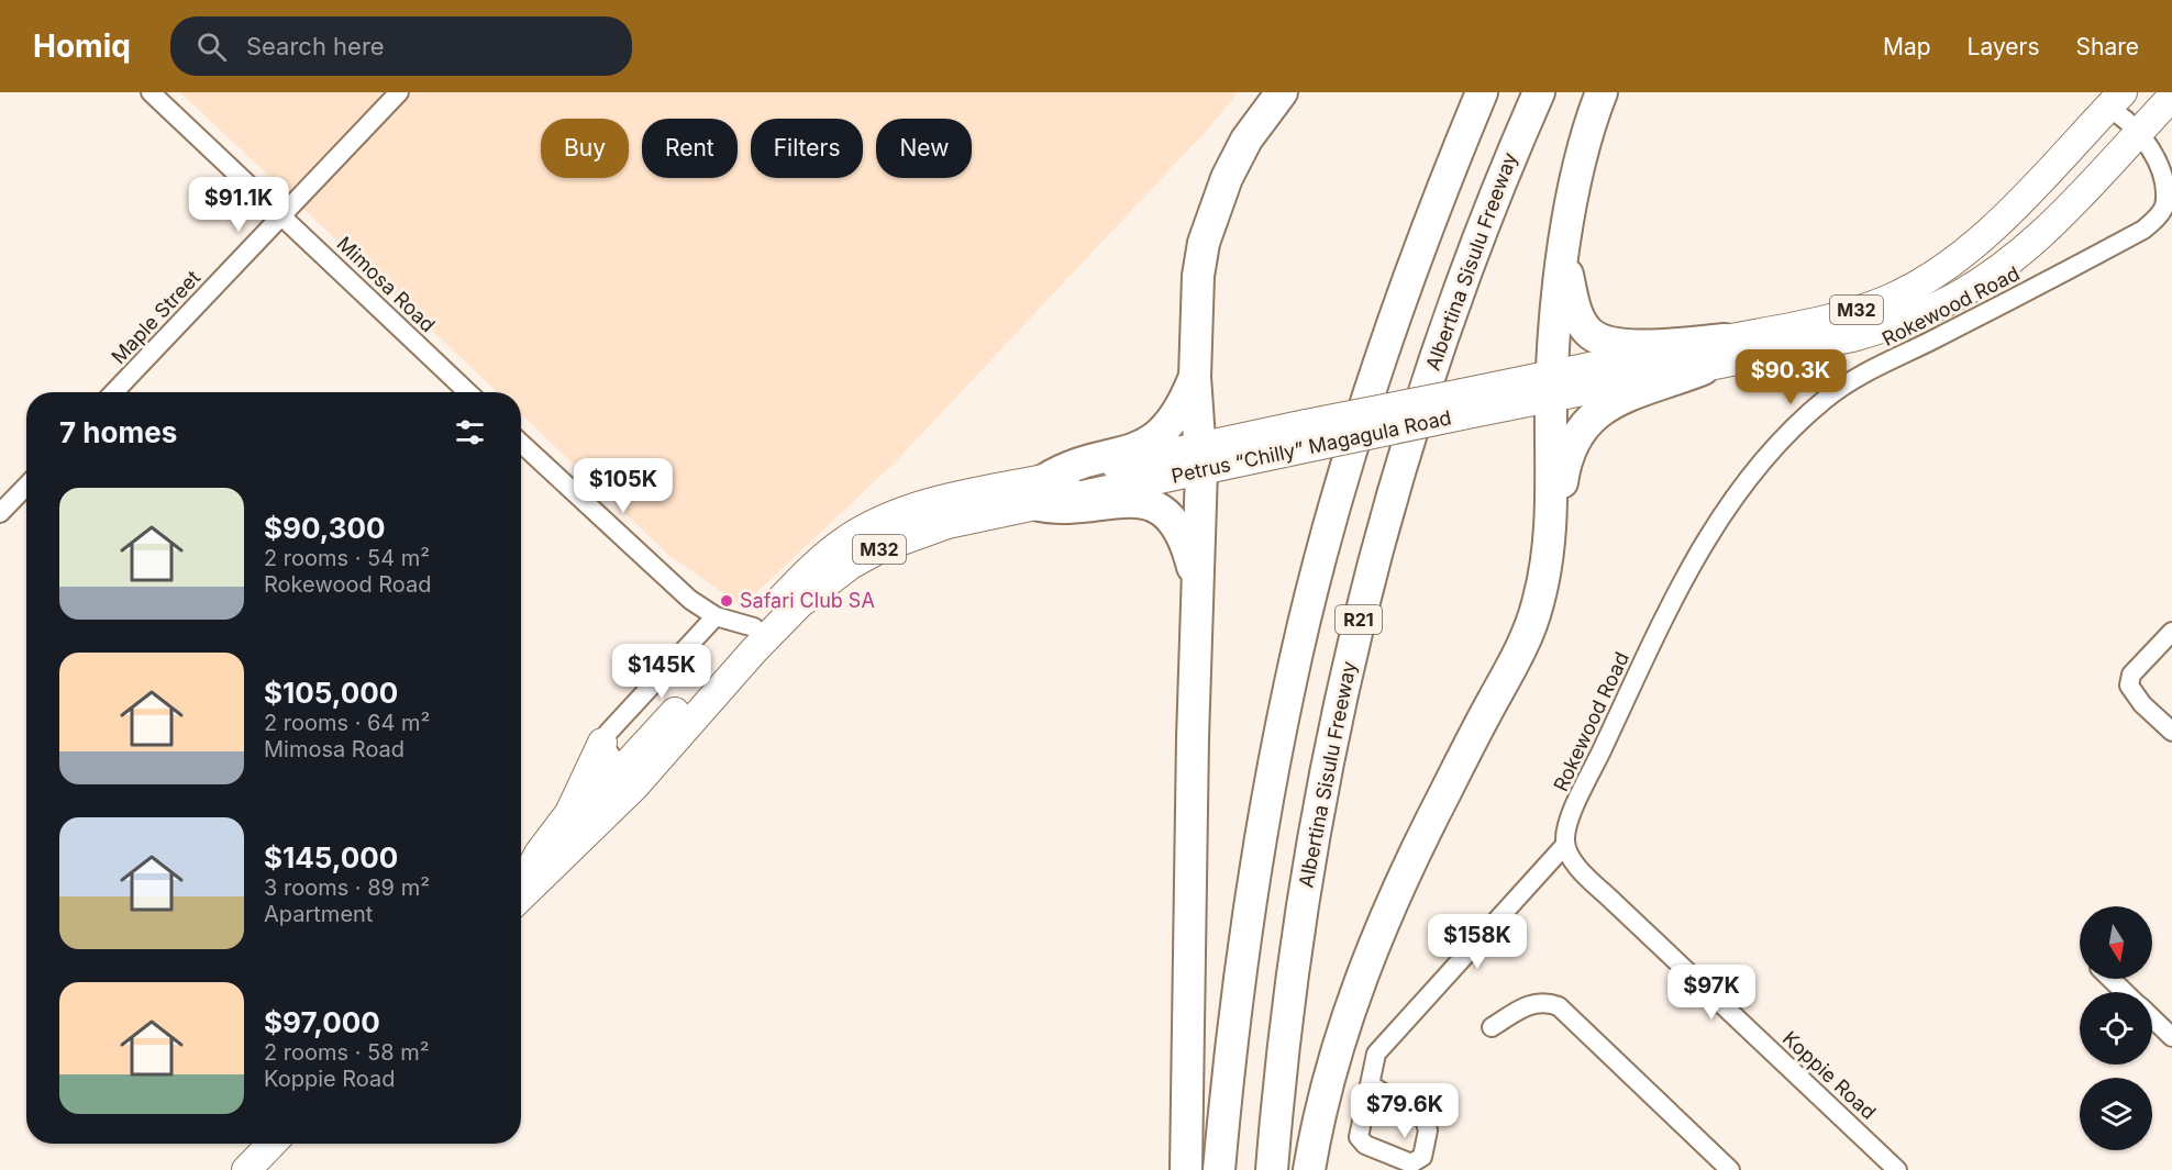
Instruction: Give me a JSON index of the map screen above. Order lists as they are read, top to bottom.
{
  "streets": {
    "highway": ["Albertina Sisulu Freeway", "R21"],
    "main road": ["M32", "Petrus “Chilly” Magagula Road"],
    "street": [
      "Mimosa Road",
      "Rokewood Road",
      "Maple Street",
      "Koppie Road"
    ]
  },
  "crossings": [
    ["Mimosa Road", "Maple Street"],
    ["Rokewood Road", "Petrus “Chilly” Magagula Road"],
    ["Rokewood Road", "Koppie Road"]
  ],
  "places": ["Safari Club SA"],
  "north": "bottom",
  "page": {
    "header": "Homiq",
    "search": "Search here",
    "nav": ["Map", "Layers", "Share"],
    "chip": [
      "Buy",
      "Rent",
      "Filters",
      "New"
    ],
    "price": [
      "$91.1K",
      "$90.3K",
      "$105K",
      "$145K",
      "$158K",
      "$97K",
      "$79.6K"
    ],
    "heading": "7 homes",
    "list": [
      {
        "name": "$90,300",
        "note": "2 rooms · 54 m² · Rokewood Road"
      },
      {
        "name": "$105,000",
        "note": "2 rooms · 64 m² · Mimosa Road"
      },
      {
        "name": "$145,000",
        "note": "3 rooms · 89 m² · Apartment"
      },
      {
        "name": "$97,000",
        "note": "2 rooms · 58 m² · Koppie Road"
      }
    ]
  }
}
